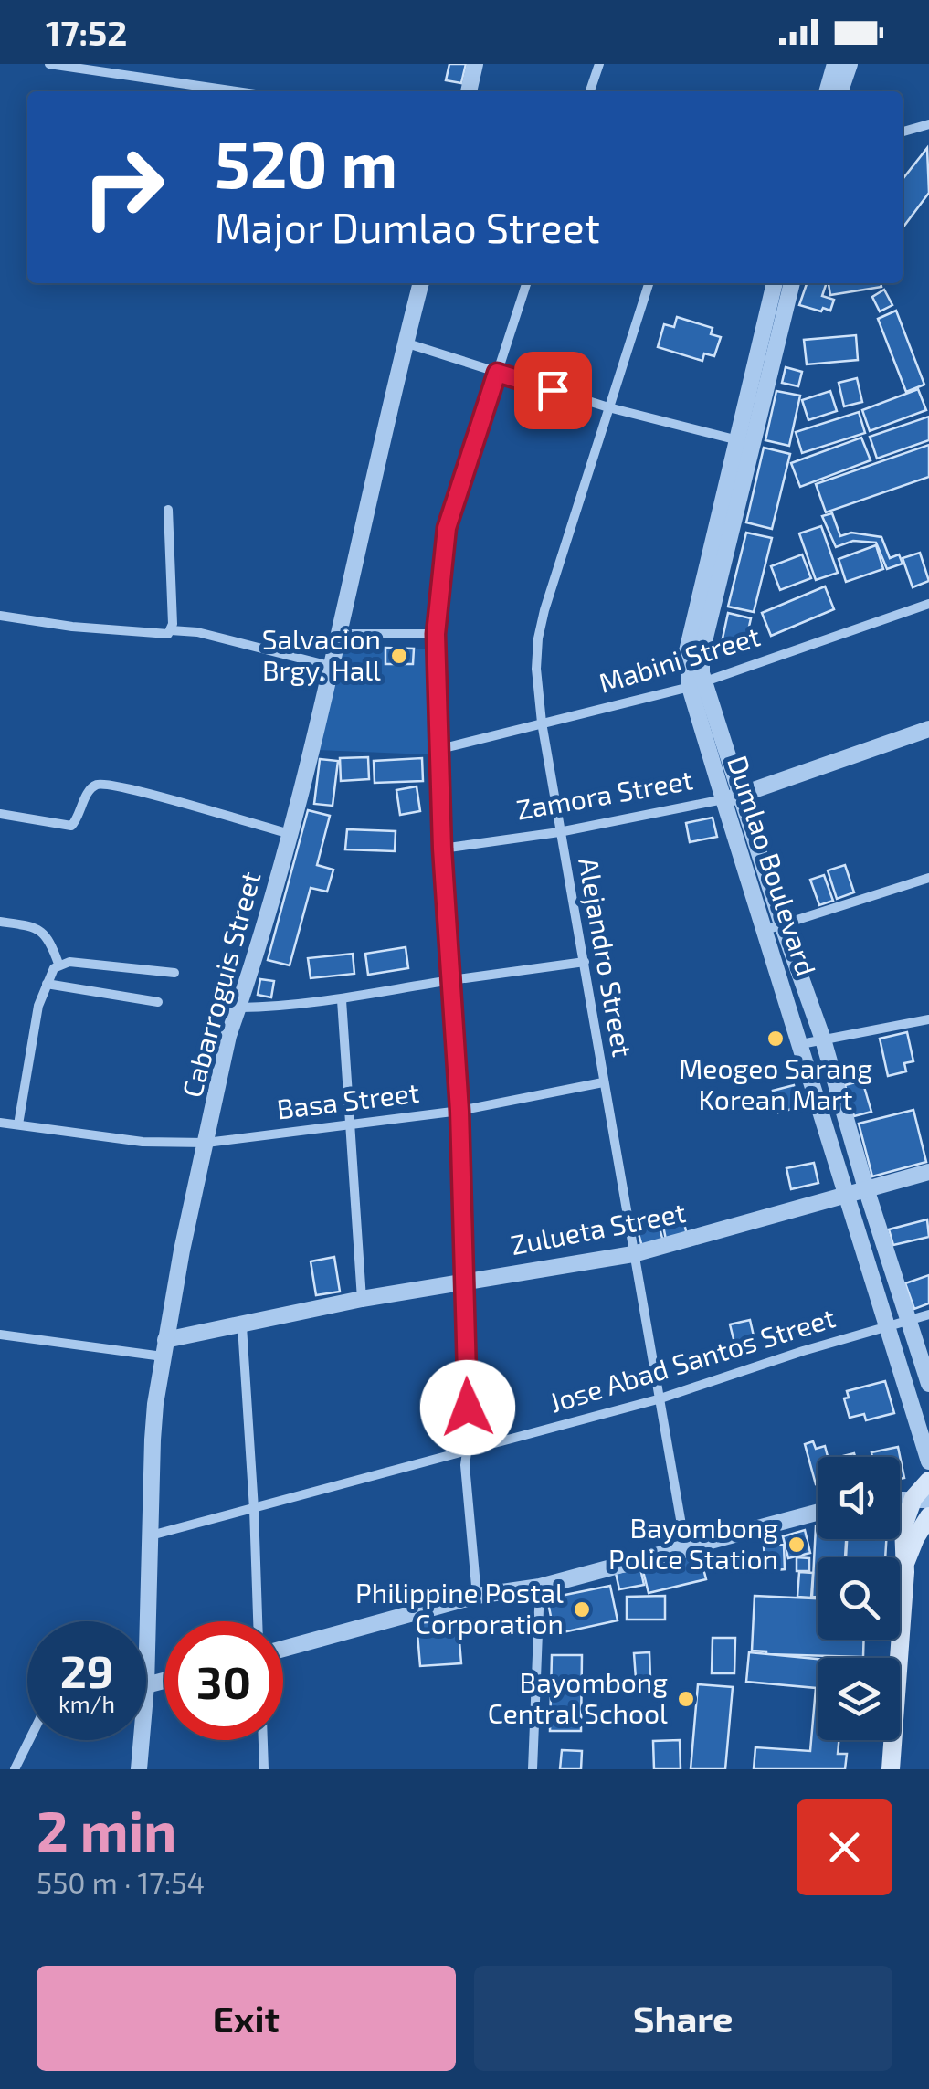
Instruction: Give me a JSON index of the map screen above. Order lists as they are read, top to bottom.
{
  "streets": {
    "street": [
      "Mabini Street",
      "Zamora Street",
      "Dumlao Boulevard",
      "Alejandro Street",
      "Cabarroguis Street",
      "Basa Street",
      "Zulueta Street",
      "Jose Abad Santos Street"
    ]
  },
  "crossings": [
    ["Mabini Street", "Dumlao Boulevard"],
    ["Mabini Street", "Alejandro Street"],
    ["Zamora Street", "Dumlao Boulevard"],
    ["Zamora Street", "Alejandro Street"],
    ["Dumlao Boulevard", "Zulueta Street"],
    ["Dumlao Boulevard", "Jose Abad Santos Street"],
    ["Alejandro Street", "Basa Street"],
    ["Alejandro Street", "Zulueta Street"],
    ["Alejandro Street", "Jose Abad Santos Street"],
    ["Cabarroguis Street", "Basa Street"],
    ["Cabarroguis Street", "Zulueta Street"],
    ["Cabarroguis Street", "Jose Abad Santos Street"]
  ],
  "places": [
    "Salvacion Brgy. Hall",
    "Meogeo Sarang Korean Mart",
    "Bayombong Police Station",
    "Philippine Postal Corporation",
    "Bayombong Central School"
  ],
  "page": {
    "status": "17:52",
    "turn": ["520 m", "Major Dumlao Street"],
    "speed": "29 km/h",
    "limit": "30",
    "heading": ["2 min", "550 m · 17:54"],
    "buttons": ["Exit", "Share"]
  }
}
